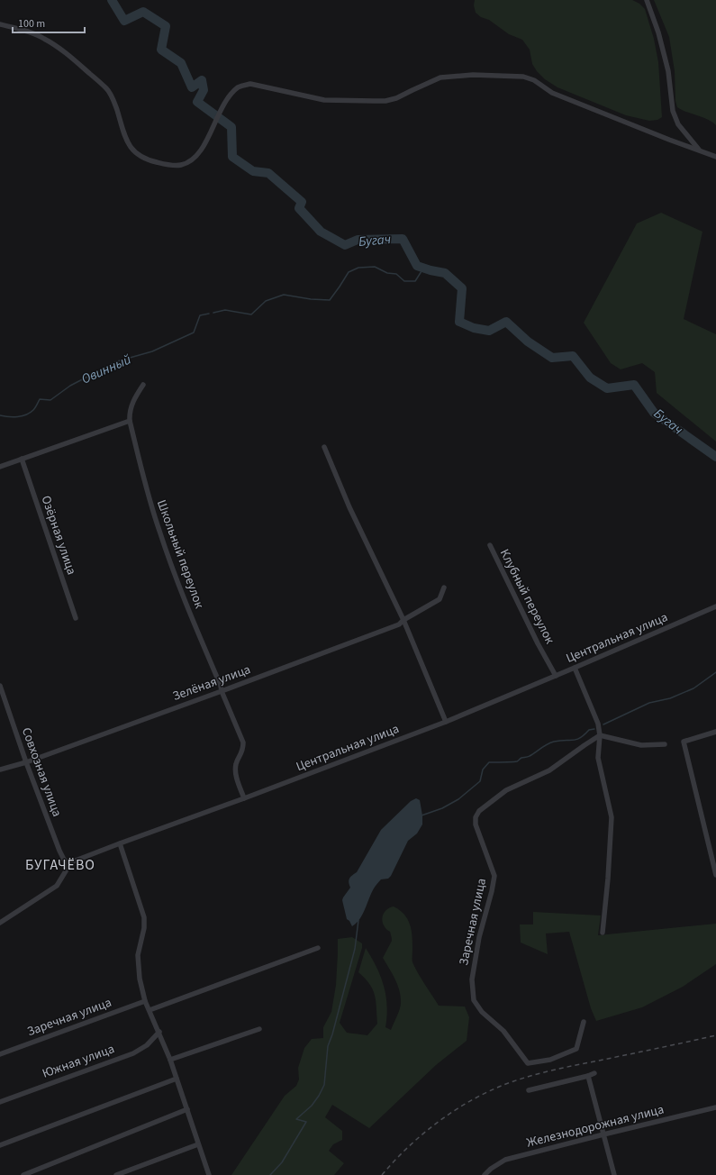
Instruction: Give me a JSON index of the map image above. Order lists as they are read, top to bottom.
{
  "streets": {
    "street": [
      "Озёрная улица",
      "Школьный переулок",
      "Клубный переулок",
      "Центральная улица",
      "Зелёная улица",
      "Совхозная улица",
      "Заречная улица",
      "Южная улица",
      "Железнодорожная улица"
    ]
  },
  "crossings": [
    ["Школьный переулок", "Центральная улица"],
    ["Школьный переулок", "Зелёная улица"],
    ["Клубный переулок", "Центральная улица"],
    ["Центральная улица", "Совхозная улица"],
    ["Зелёная улица", "Совхозная улица"]
  ],
  "districts": ["БУГАЧЁВО"],
  "water": ["Бугач", "Овинный"],
  "scale_bar": "100 m"
}
